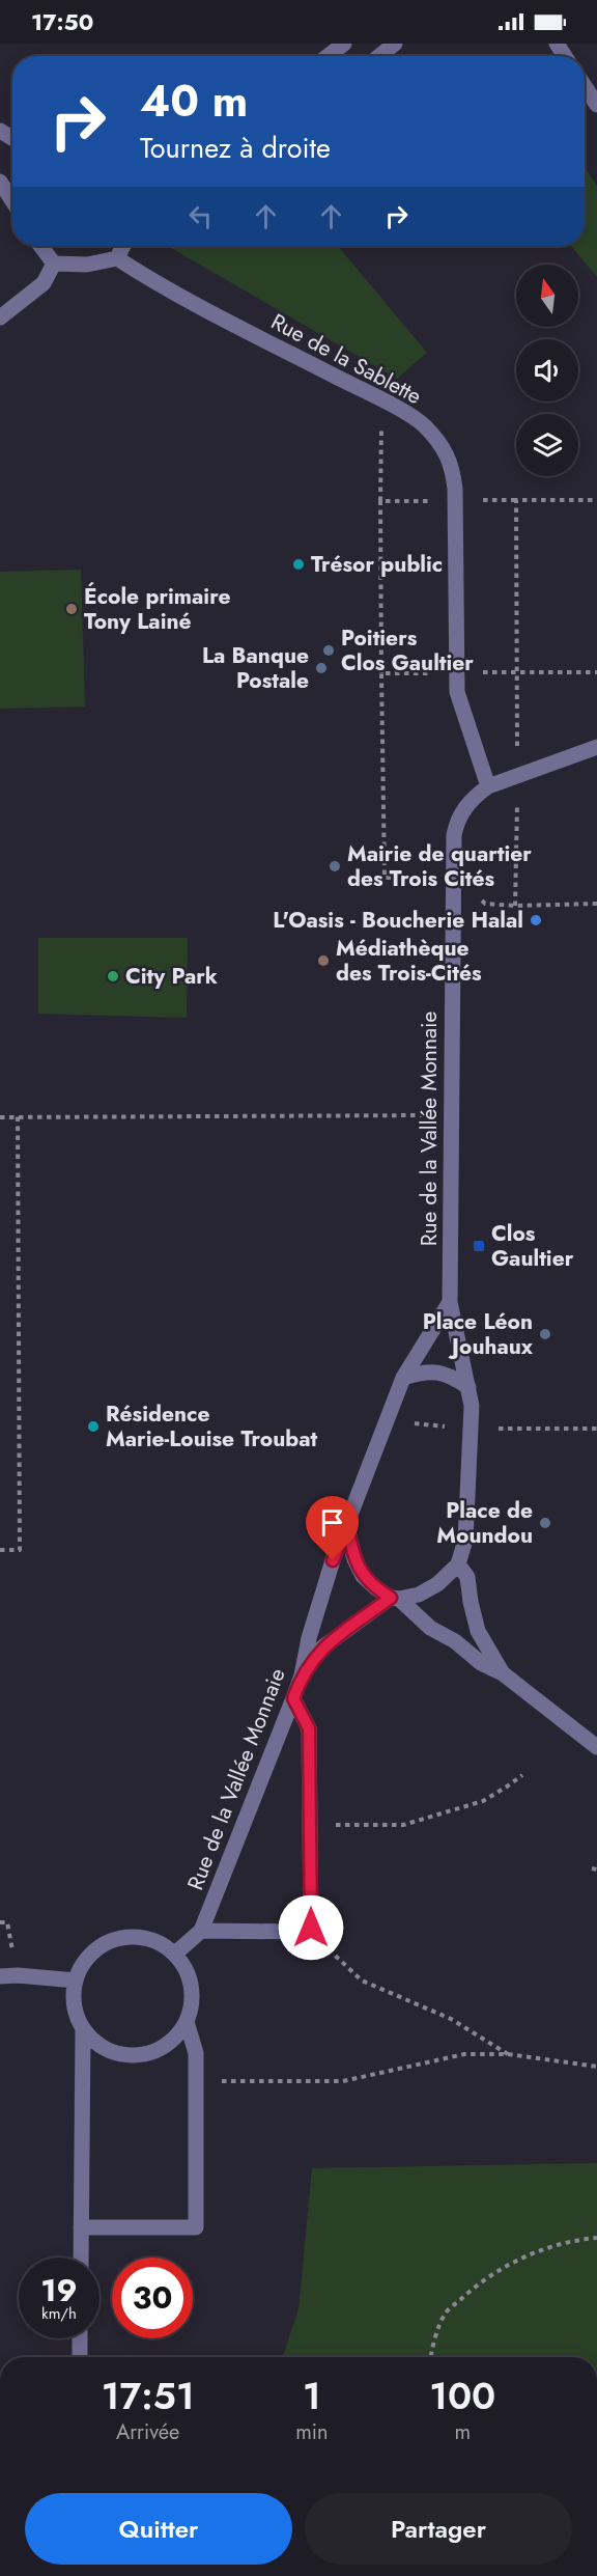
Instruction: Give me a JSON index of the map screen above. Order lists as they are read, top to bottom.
{
  "streets": {
    "street": ["Rue de la Sablette", "Rue de la Vallée Monnaie"]
  },
  "crossings": [
    ["Rue de la Sablette", "Rue de la Vallée Monnaie"]
  ],
  "places": {
    "other": [
      "Trésor public",
      "École primaire Tony Lainé",
      "Poitiers Clos Gaultier",
      "La Banque Postale",
      "Mairie de quartier des Trois Cités",
      "L'Oasis - Boucherie Halal",
      "Médiathèque des Trois-Cités",
      "City Park",
      "Place Léon Jouhaux",
      "Résidence Marie-Louise Troubat",
      "Place de Moundou"
    ],
    "transit": ["Clos Gaultier"]
  },
  "north": "top",
  "page": {
    "status": "17:50",
    "turn": ["40 m", "Tournez à droite"],
    "speed": "19 km/h",
    "limit": "30",
    "eta": [
      "17:51",
      "Arrivée",
      "1",
      "min",
      "100",
      "m"
    ],
    "buttons": ["Quitter", "Partager"]
  }
}
